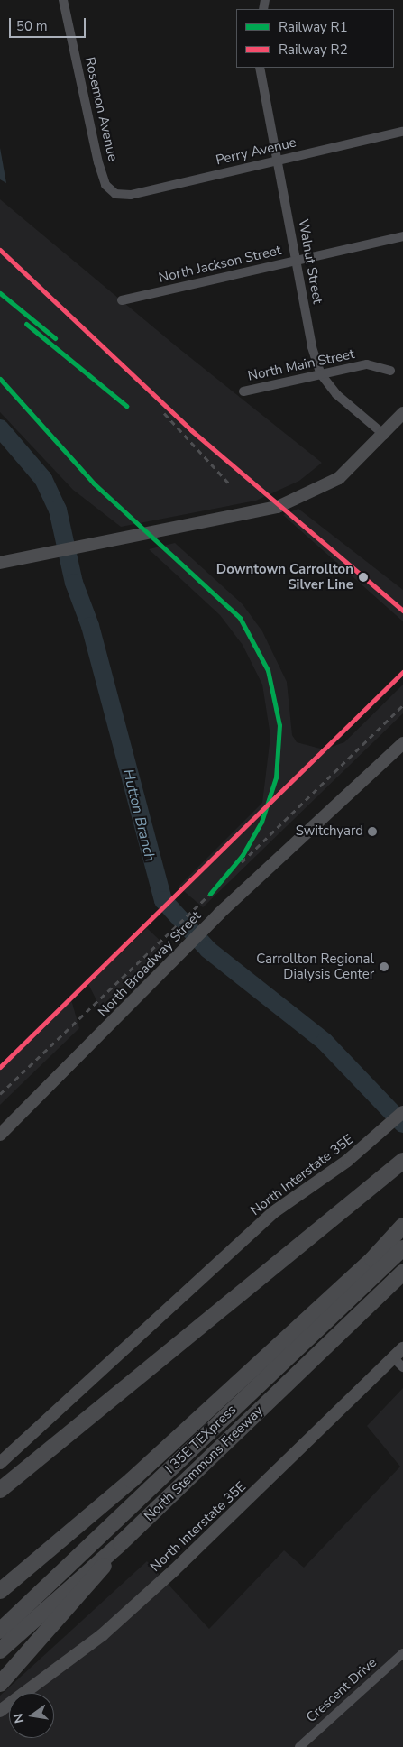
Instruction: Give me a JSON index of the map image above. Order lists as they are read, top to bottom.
{
  "streets": {
    "highway": ["I 35E TEXpress", "North Stemmons Freeway"],
    "main road": ["North Broadway Street", "North Interstate 35E"],
    "street": [
      "Rosemon Avenue",
      "Perry Avenue",
      "Walnut Street",
      "North Jackson Street",
      "North Main Street",
      "Crescent Drive"
    ]
  },
  "crossings": [
    ["Rosemon Avenue", "Perry Avenue"],
    ["Perry Avenue", "Walnut Street"],
    ["Walnut Street", "North Jackson Street"],
    ["Walnut Street", "North Main Street"]
  ],
  "water": ["Hutton Branch"],
  "places": ["Downtown Carrollton Silver Line", "Switchyard", "Carrollton Regional Dialysis Center"],
  "lines": ["rail line R2", "rail line R1"],
  "legend": ["Railway R1", "Railway R2"],
  "scale_bar": "50 m",
  "north": "left"
}
